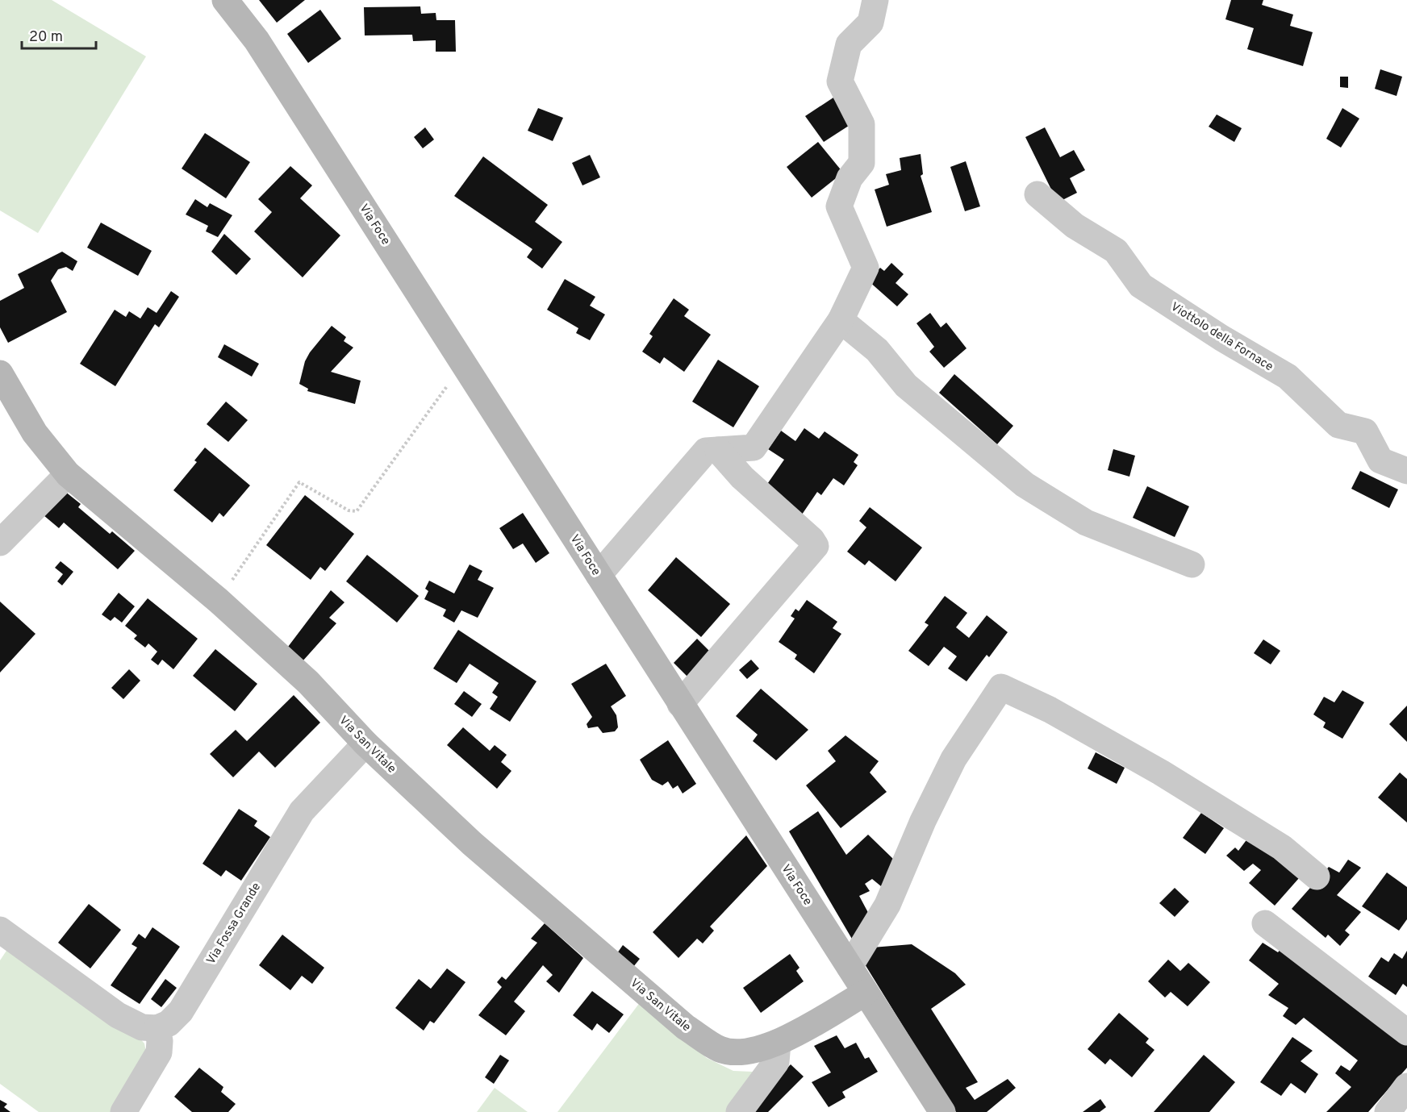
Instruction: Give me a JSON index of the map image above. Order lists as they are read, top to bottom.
{
  "streets": {
    "main road": ["Via Foce", "Via San Vitale"],
    "street": ["Viottolo della Fornace", "Via Fossa Grande"]
  },
  "crossings": [
    ["Via Foce", "Via San Vitale"],
    ["Via San Vitale", "Via Fossa Grande"]
  ],
  "scale_bar": "20 m"
}
